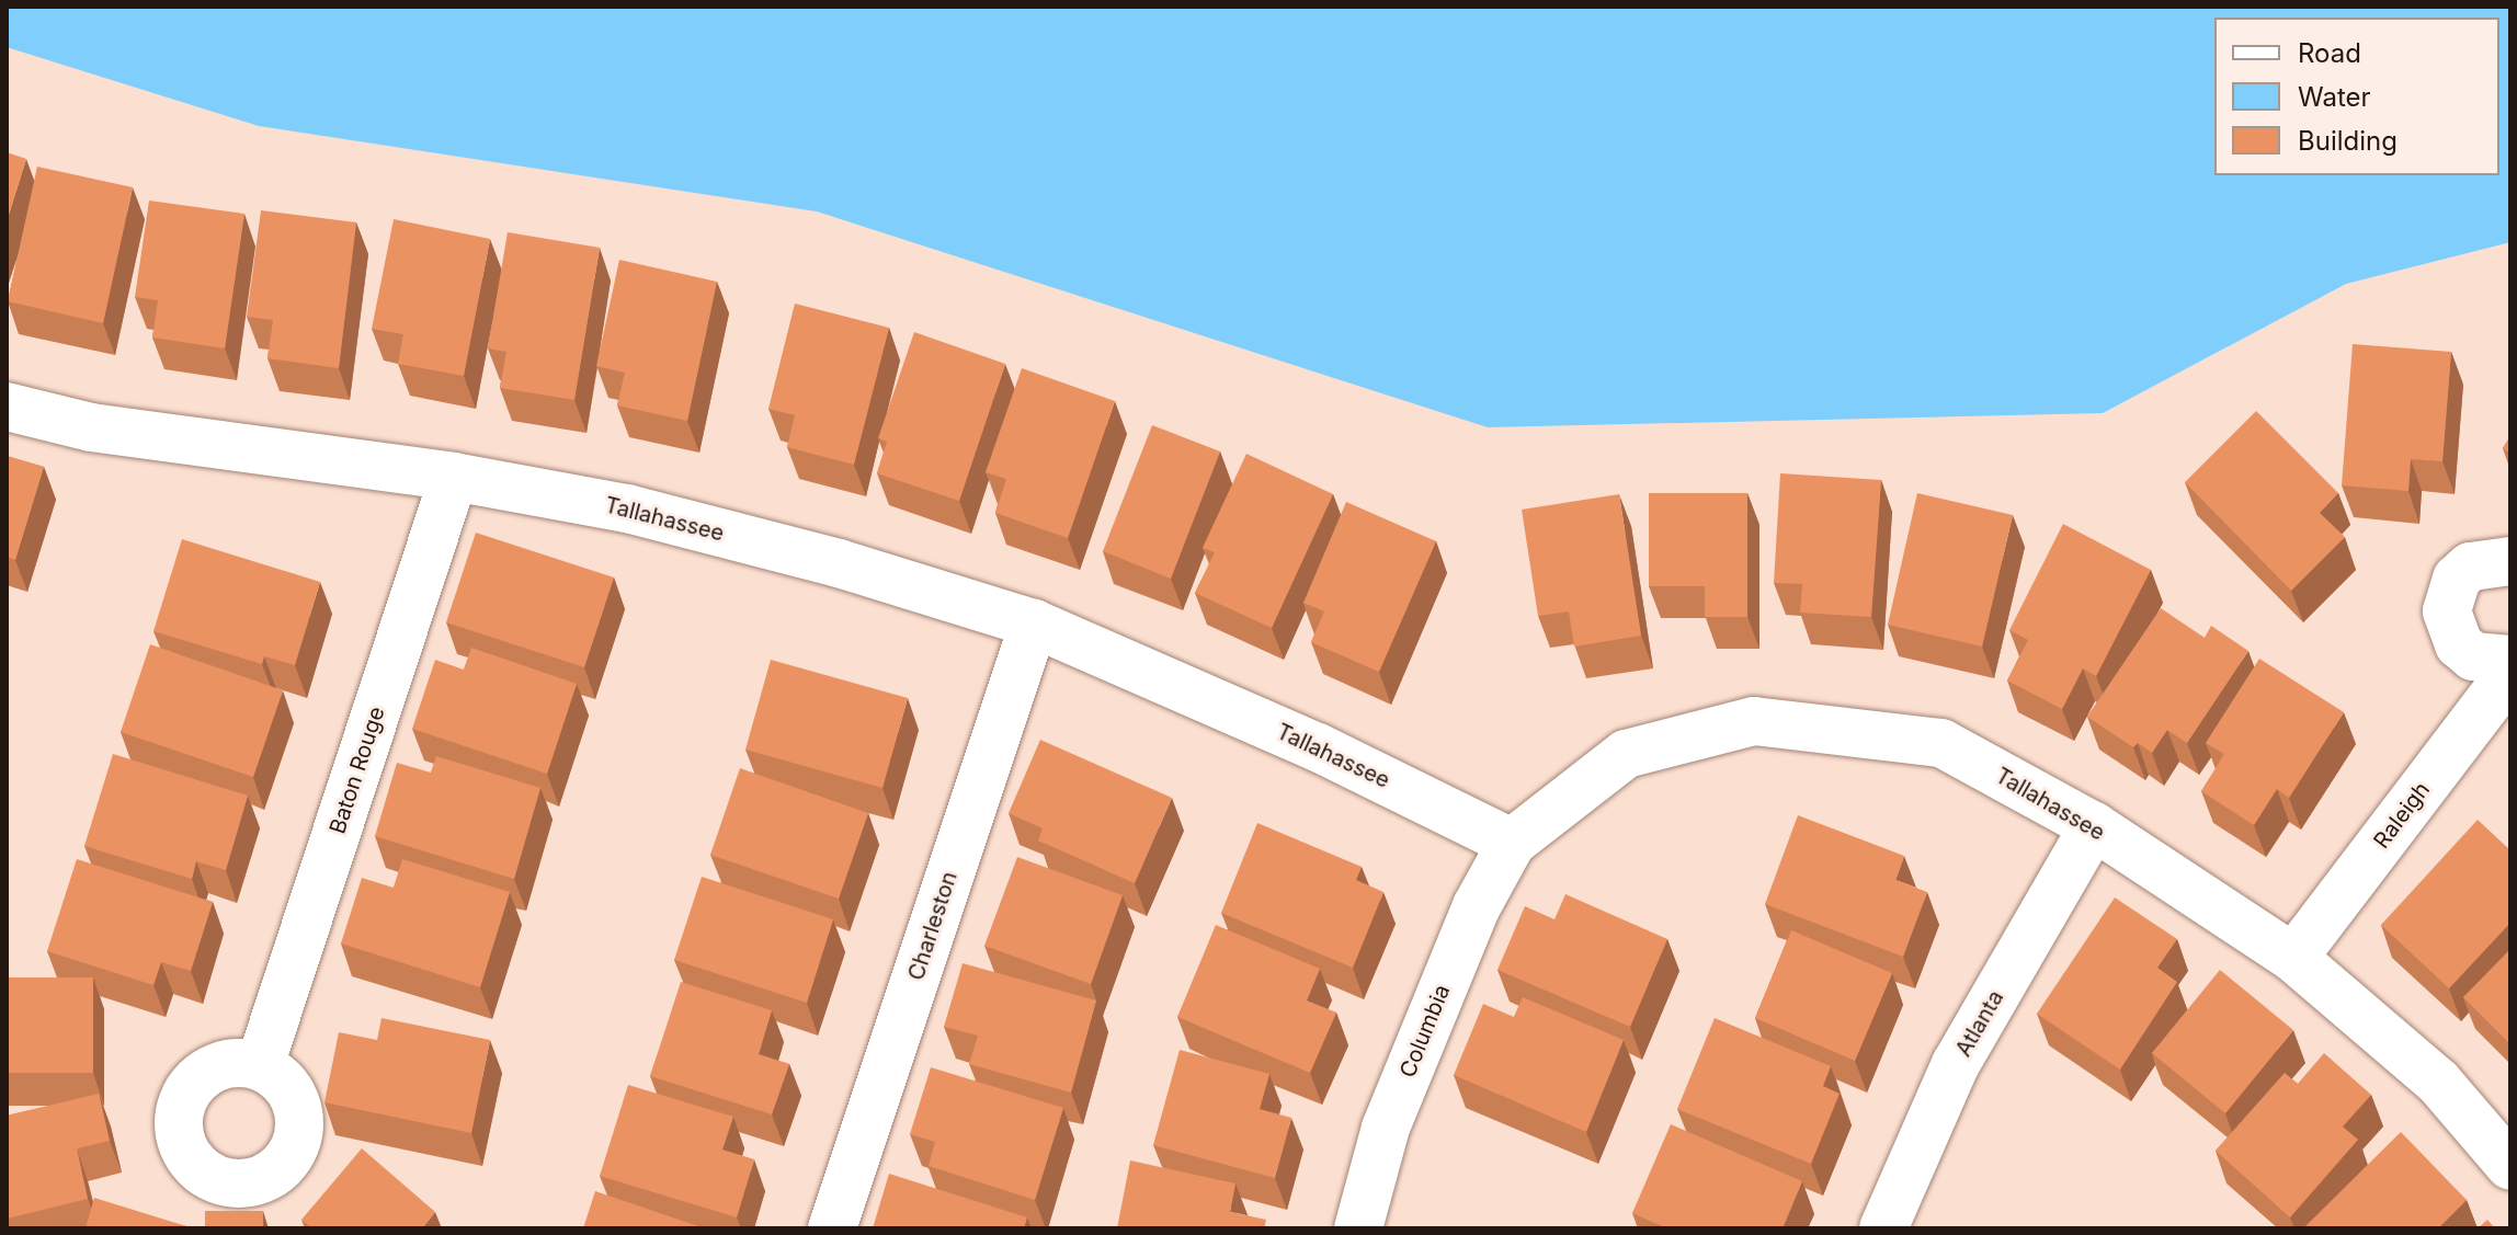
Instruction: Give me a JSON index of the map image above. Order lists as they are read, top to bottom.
{
  "streets": {
    "street": [
      "Tallahassee",
      "Baton Rouge",
      "Raleigh",
      "Charleston",
      "Atlanta",
      "Columbia"
    ]
  },
  "crossings": [
    ["Tallahassee", "Baton Rouge"],
    ["Tallahassee", "Raleigh"],
    ["Tallahassee", "Charleston"],
    ["Tallahassee", "Atlanta"],
    ["Tallahassee", "Columbia"]
  ],
  "legend": ["Road", "Water", "Building"]
}
